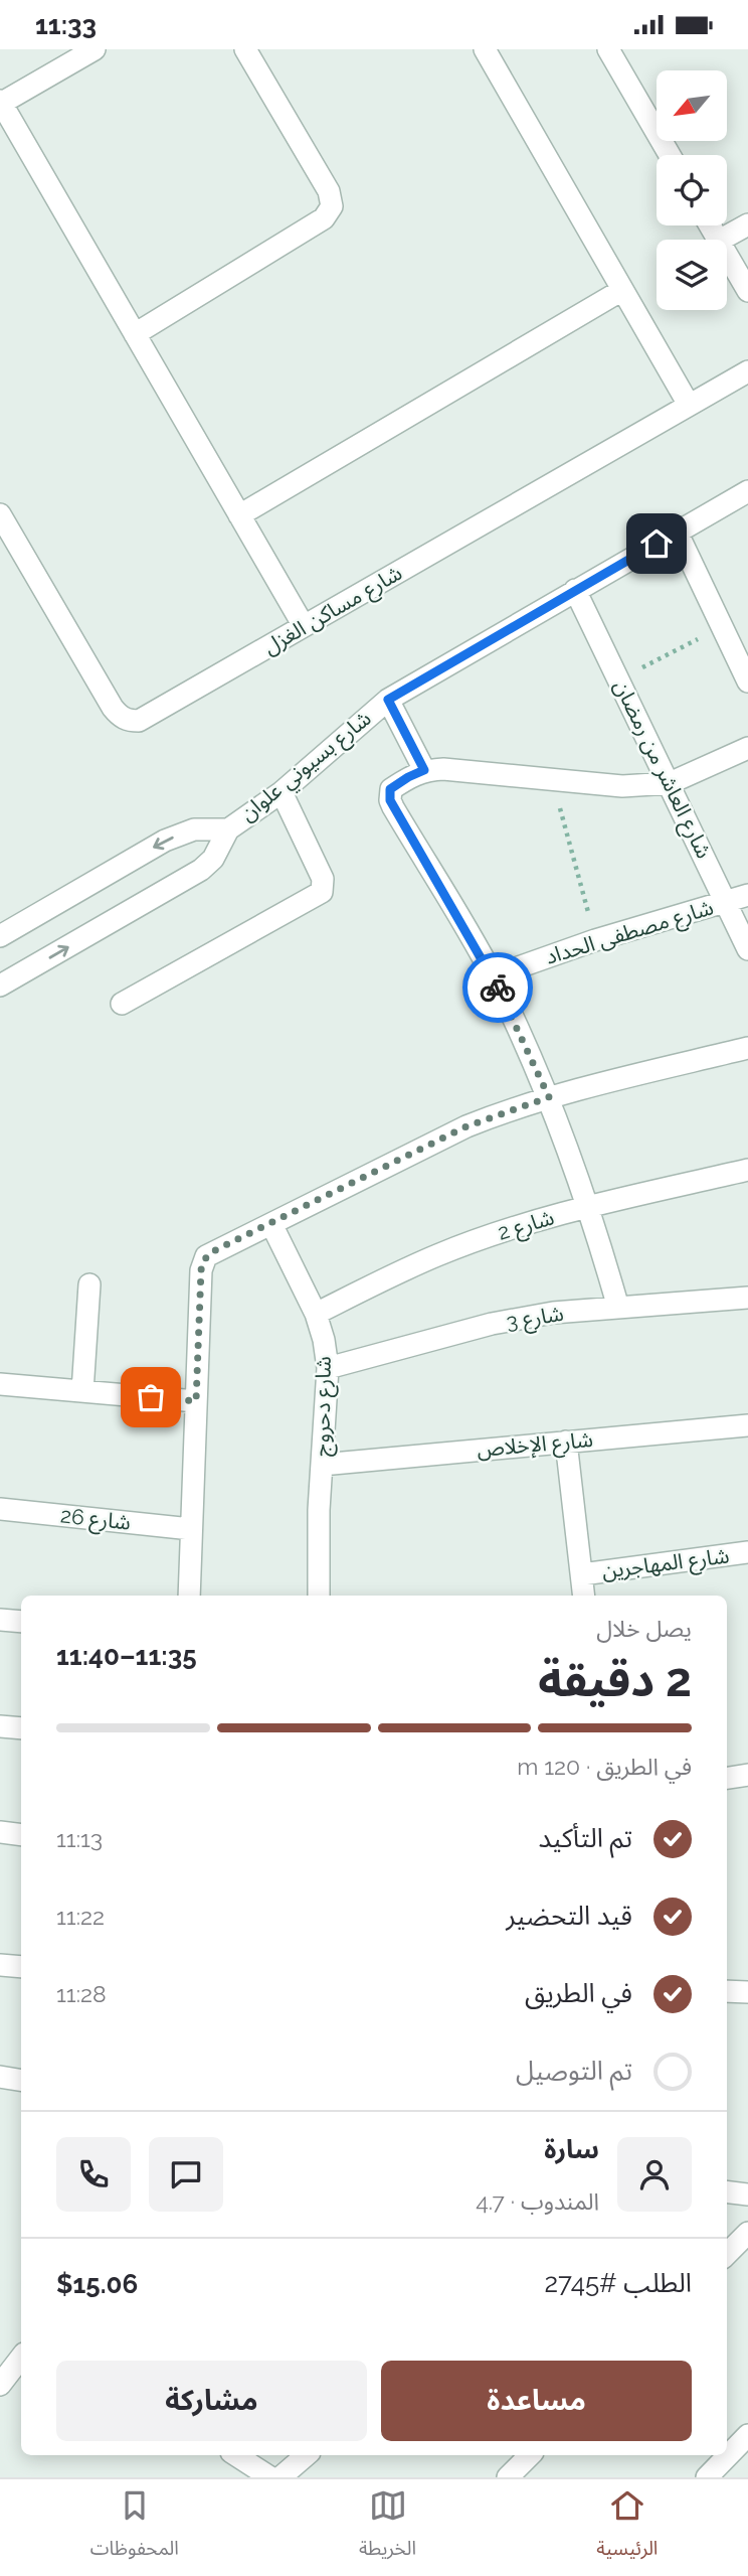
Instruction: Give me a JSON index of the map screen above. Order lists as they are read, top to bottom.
{
  "streets": {
    "street": [
      "شارع مساكن الغزل",
      "شارع بسيوني علوان",
      "شارع العاشر من رمضان",
      "شارع مصطفى الحداد",
      "شارع 2",
      "شارع 3",
      "شارع دحروج",
      "شارع الإخلاص",
      "شارع 26",
      "شارع المهاجرين"
    ]
  },
  "crossings": [
    ["شارع بسيوني علوان", "شارع العاشر من رمضان"],
    ["شارع العاشر من رمضان", "شارع مصطفى الحداد"],
    ["شارع 2", "شارع دحروج"],
    ["شارع 3", "شارع دحروج"],
    ["شارع دحروج", "شارع الإخلاص"]
  ],
  "north": "bottom left",
  "page": {
    "status": "11:33",
    "heading": ["2 دقيقة", "يصل خلال", "11:35–11:40"],
    "panel": [
      "سارة",
      "المندوب · 4.7",
      "الطلب #2745",
      "$15.06"
    ],
    "bar": "في الطريق · 120 m",
    "list": [
      ["تم التأكيد", "11:13"],
      ["قيد التحضير", "11:22"],
      ["في الطريق", "11:28"],
      "تم التوصيل"
    ],
    "buttons": ["مساعدة", "مشاركة"],
    "tabs": ["الرئيسية", "الخريطة", "المحفوظات"]
  }
}
